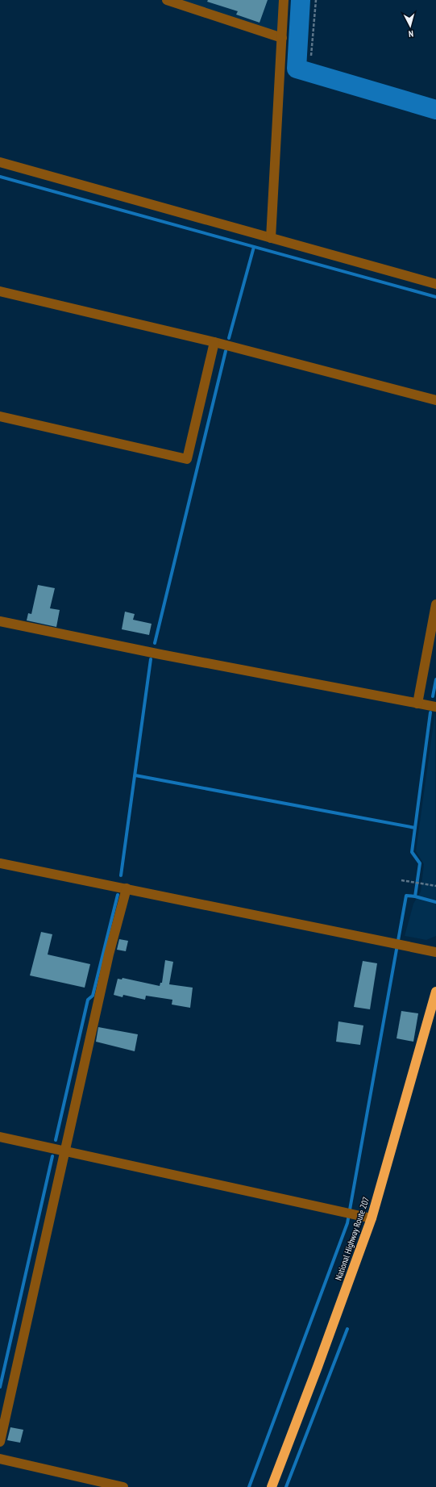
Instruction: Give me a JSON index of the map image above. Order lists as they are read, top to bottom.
{
  "streets": {
    "highway": ["National Highway Route 207"]
  },
  "north": "bottom"
}
